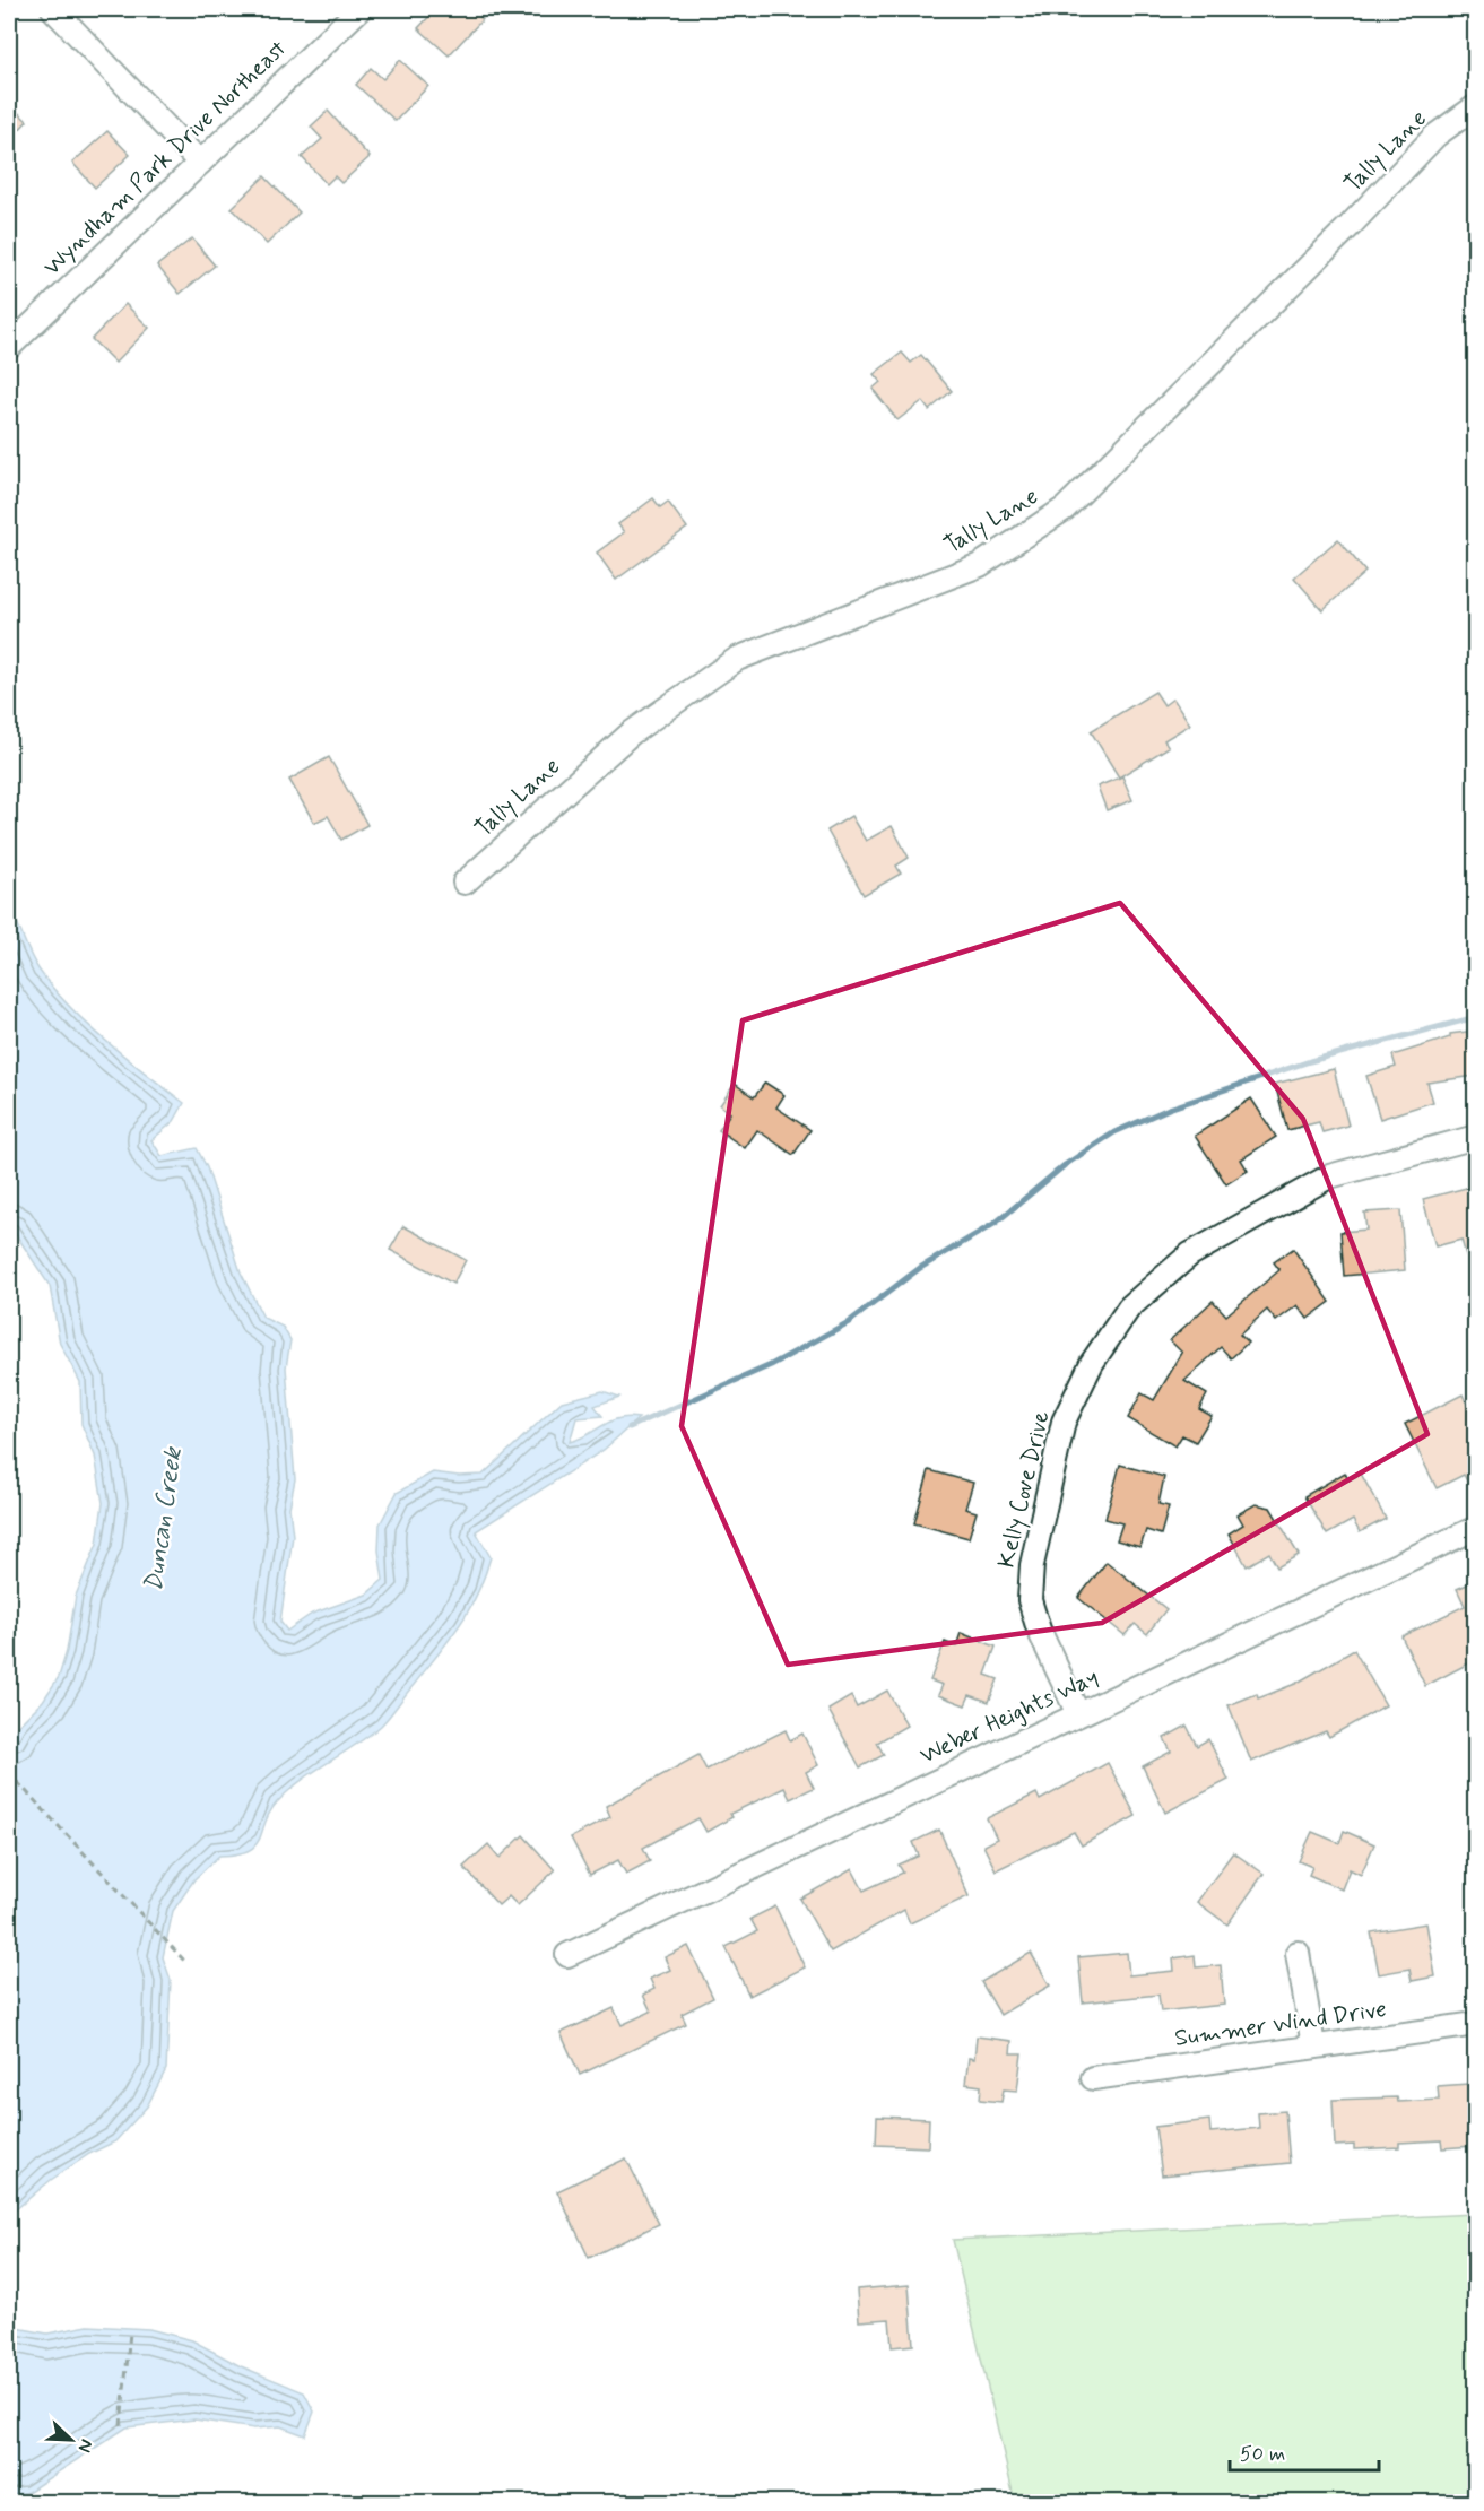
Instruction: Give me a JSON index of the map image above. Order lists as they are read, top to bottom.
{
  "streets": {
    "street": [
      "Tally Lane",
      "Wyndham Park Drive Northeast",
      "Kelly Cove Drive",
      "Weber Heights Way",
      "Summer Wind Drive"
    ]
  },
  "crossings": [
    ["Kelly Cove Drive", "Weber Heights Way"]
  ],
  "water": ["Duncan Creek"],
  "scale_bar": "50 m",
  "north": "bottom right"
}
